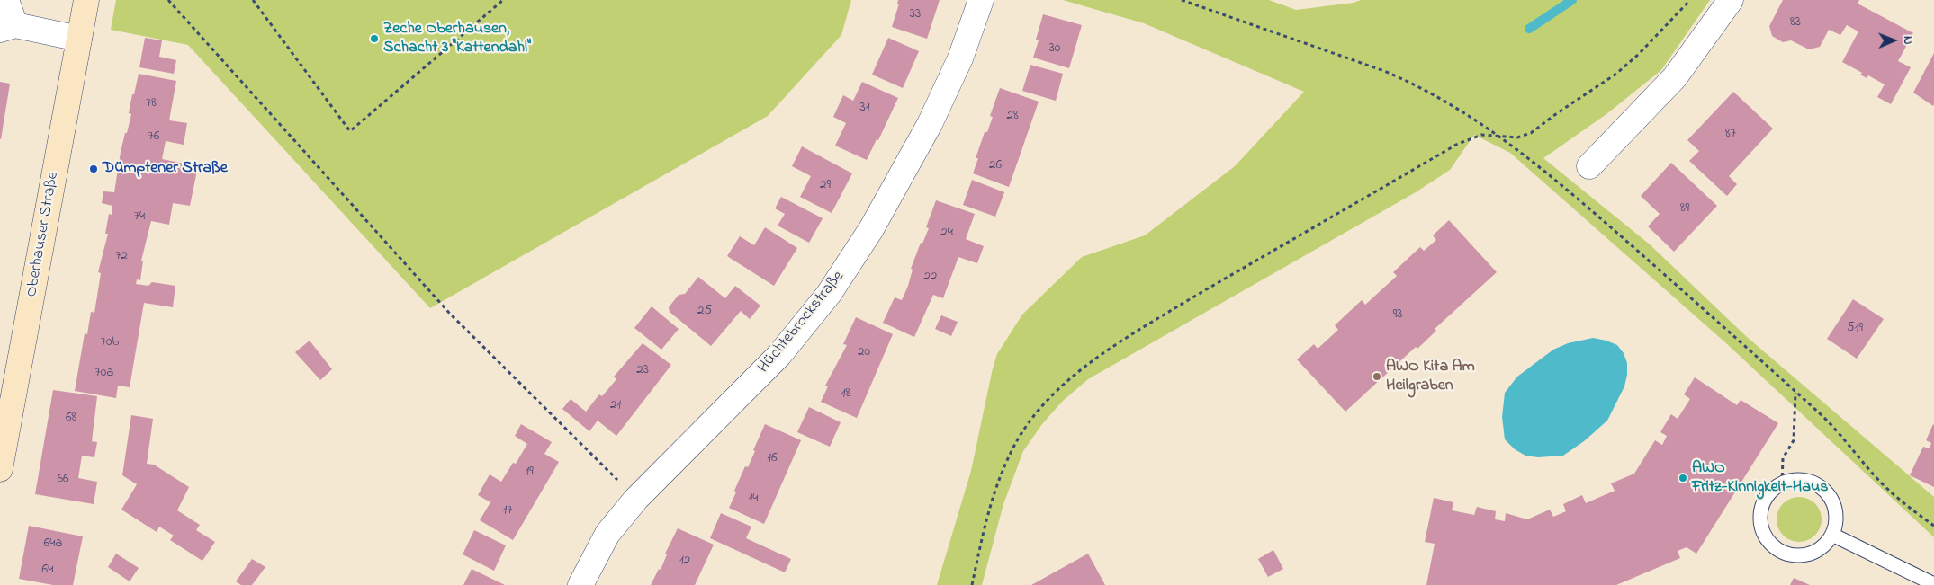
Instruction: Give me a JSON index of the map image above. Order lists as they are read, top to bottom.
{
  "streets": {
    "street": ["Oberhauser Straße", "Hüchtebrockstraße"]
  },
  "places": [
    "Zeche Oberhausen, Schacht 3 \"Kattendahl\"",
    "Dümptener Straße",
    "AWO Kita Am Heilgraben",
    "AWO Fritz-Kinnigkeit-Haus"
  ],
  "house_numbers": [
    "33",
    "83",
    "30",
    "78",
    "31",
    "28",
    "87",
    "76",
    "26",
    "29",
    "89",
    "74",
    "24",
    "72",
    "22",
    "25",
    "93",
    "519",
    "70b",
    "20",
    "23",
    "70a",
    "18",
    "21",
    "68",
    "16",
    "19",
    "66",
    "14",
    "17",
    "64a",
    "12",
    "64"
  ],
  "north": "right"
}
